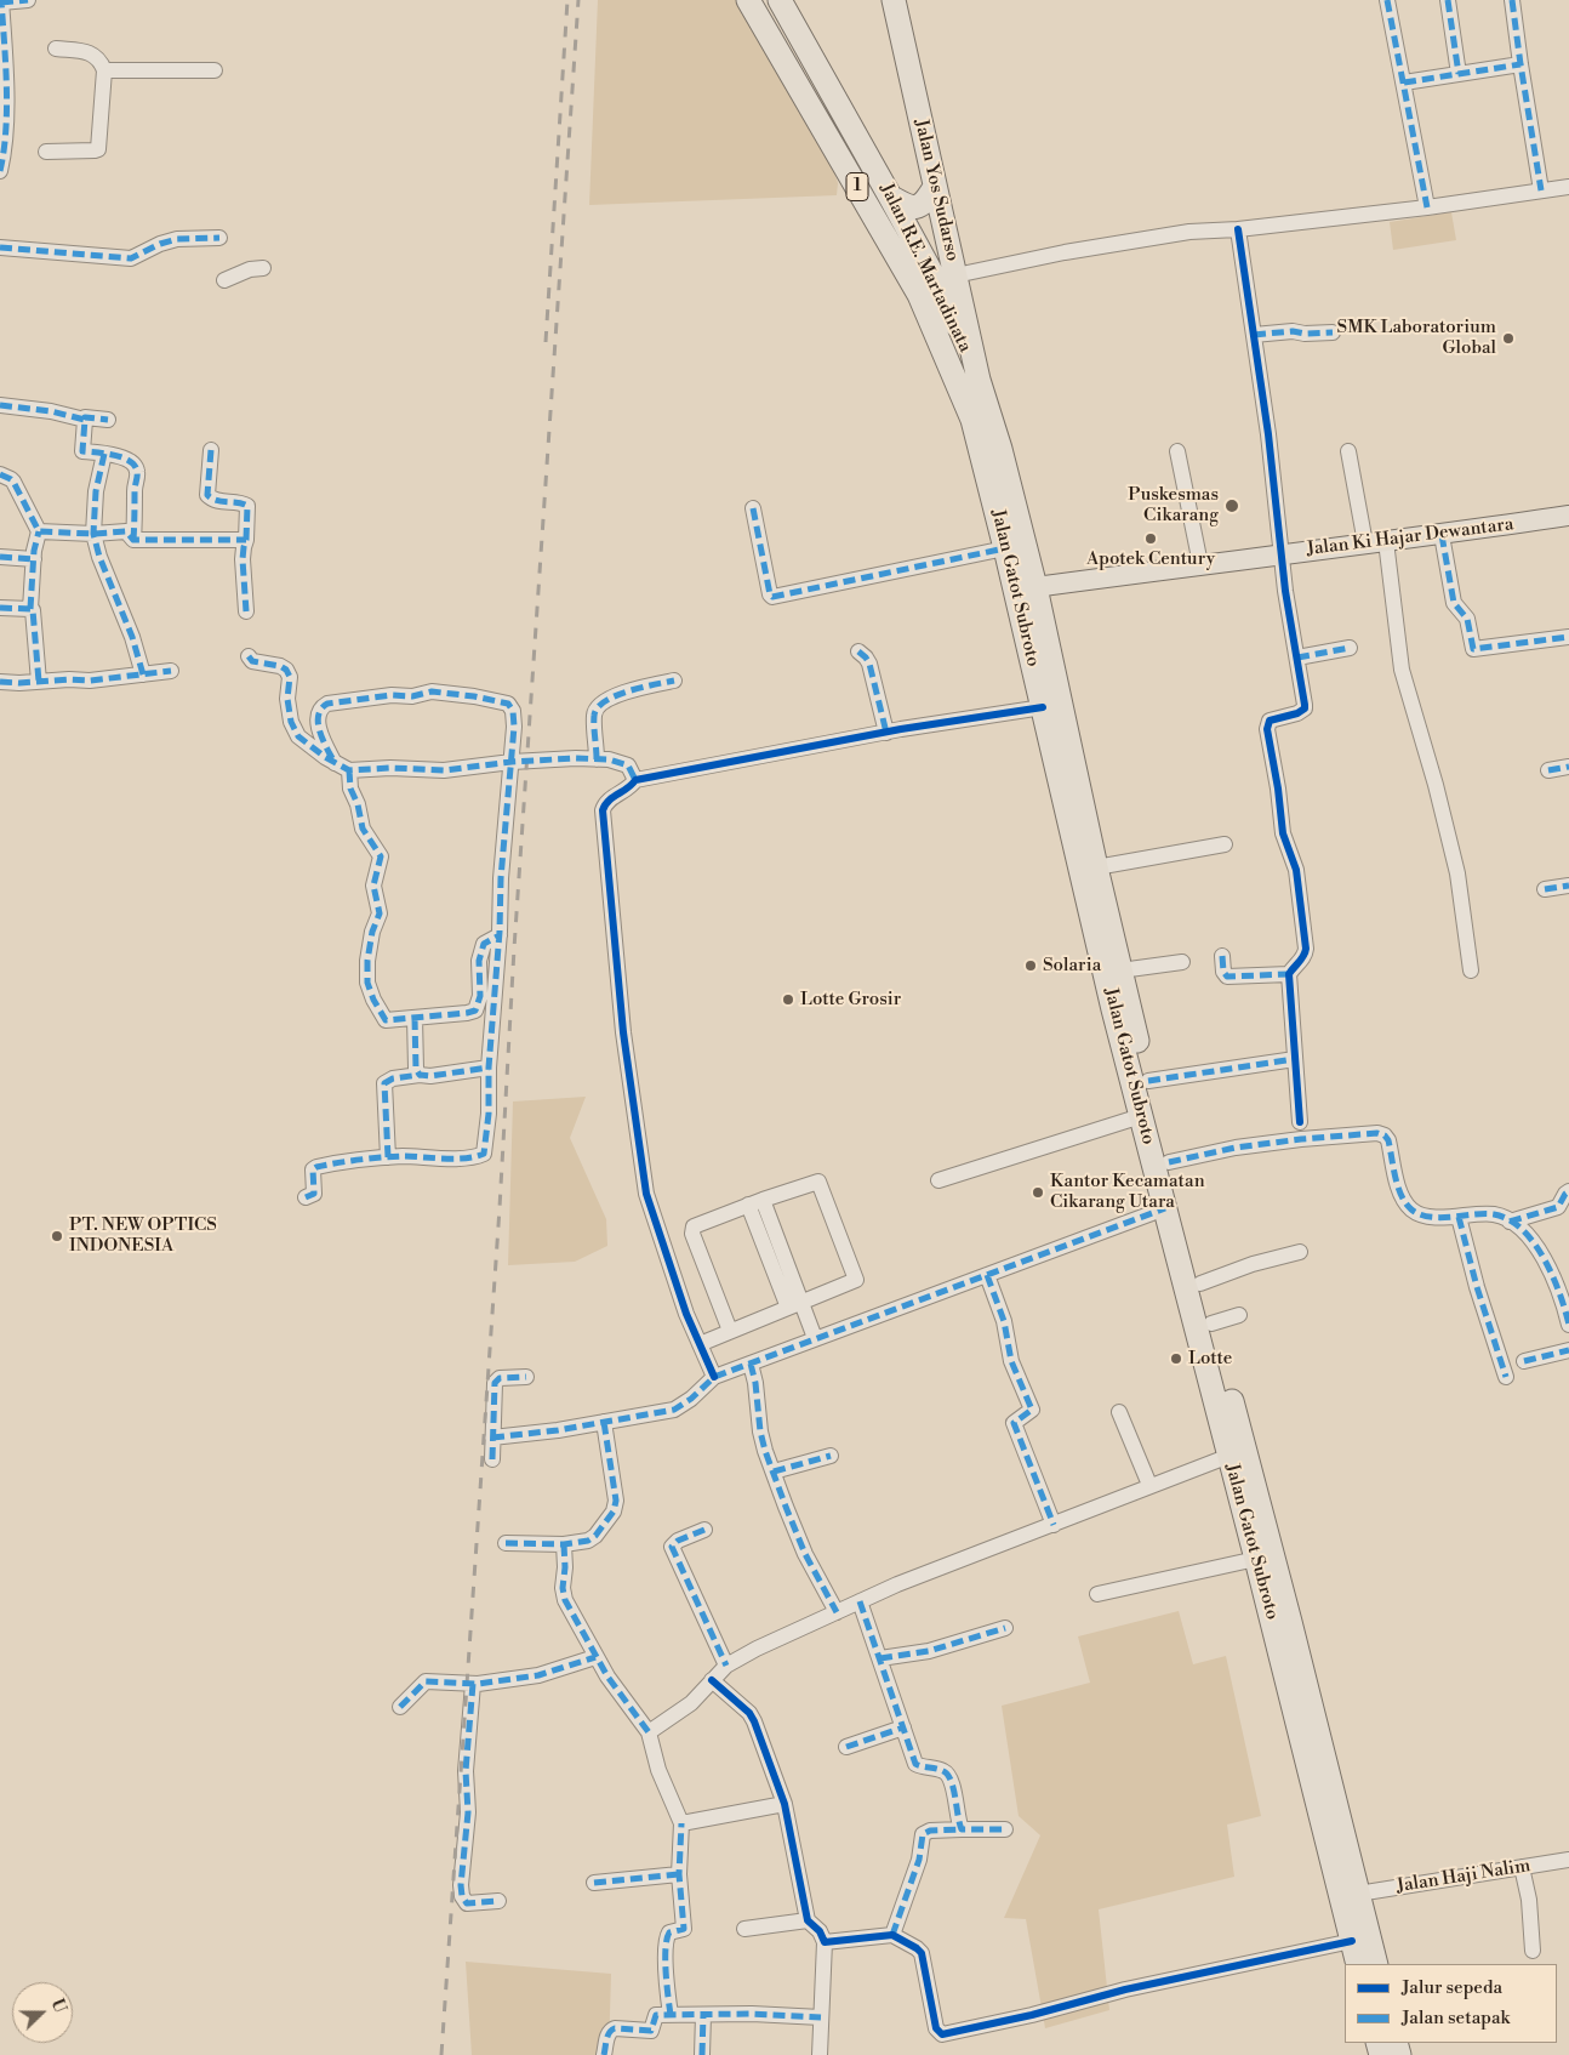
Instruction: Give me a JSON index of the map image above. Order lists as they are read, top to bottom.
{
  "streets": {
    "highway": [
      "1",
      "Jalan Yos Sudarso",
      "Jalan R.E. Martadinata",
      "Jalan Gatot Subroto"
    ],
    "main road": ["Jalan Ki Hajar Dewantara"],
    "street": ["Jalan Haji Nalim"]
  },
  "crossings": [
    ["Jalan Yos Sudarso", "Jalan R.E. Martadinata"],
    ["Jalan Yos Sudarso", "Jalan Gatot Subroto"],
    ["Jalan R.E. Martadinata", "Jalan Gatot Subroto"],
    ["Jalan Ki Hajar Dewantara", "Jalan Gatot Subroto"],
    ["Jalan Gatot Subroto", "Jalan Haji Nalim"]
  ],
  "places": [
    "SMK Laboratorium Global",
    "Puskesmas Cikarang",
    "Apotek Century",
    "Solaria",
    "Lotte Grosir",
    "Kantor Kecamatan Cikarang Utara",
    "PT. NEW OPTICS INDONESIA",
    "Lotte"
  ],
  "legend": ["Jalur sepeda", "Jalan setapak"],
  "north": "right"
}
